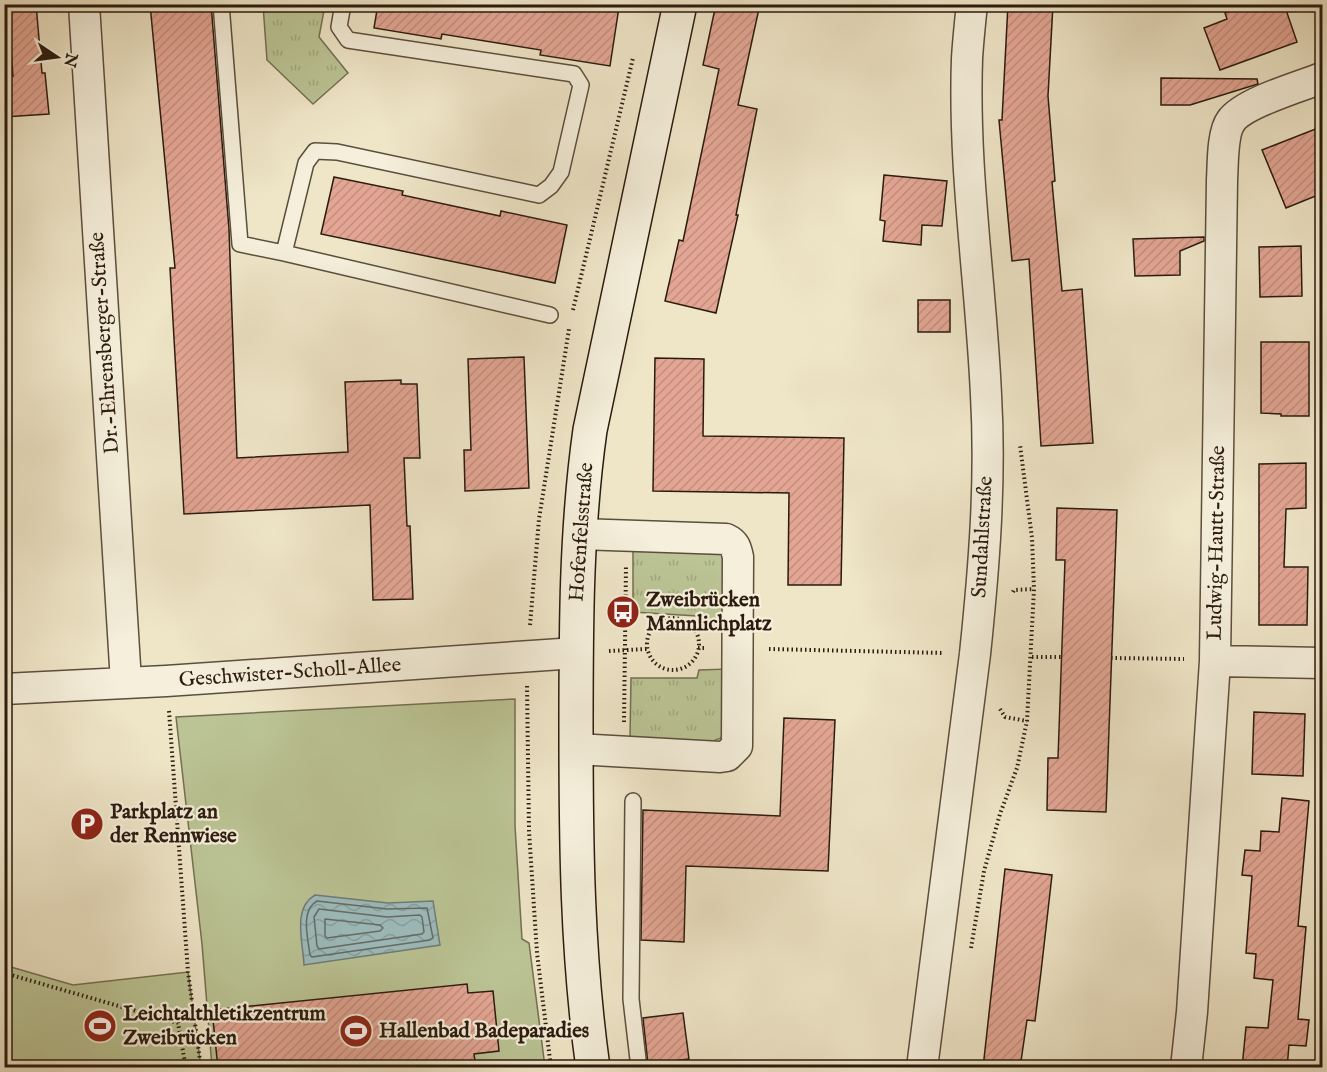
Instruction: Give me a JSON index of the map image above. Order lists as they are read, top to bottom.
{
  "streets": {
    "main road": ["Hofenfelsstraße"],
    "street": [
      "Dr.-Ehrensberger-Straße",
      "Sundahlstraße",
      "Ludwig-Hautt-Straße",
      "Geschwister-Scholl-Allee"
    ]
  },
  "crossings": [
    ["Dr.-Ehrensberger-Straße", "Geschwister-Scholl-Allee"],
    ["Hofenfelsstraße", "Geschwister-Scholl-Allee"]
  ],
  "places": {
    "bus stop": ["Zweibrücken Mannlichplatz"],
    "parking": ["Parkplatz an der Rennwiese"],
    "sports": ["Leichtalthletikzentrum Zweibrücken", "Hallenbad Badeparadies"]
  },
  "north": "right"
}
